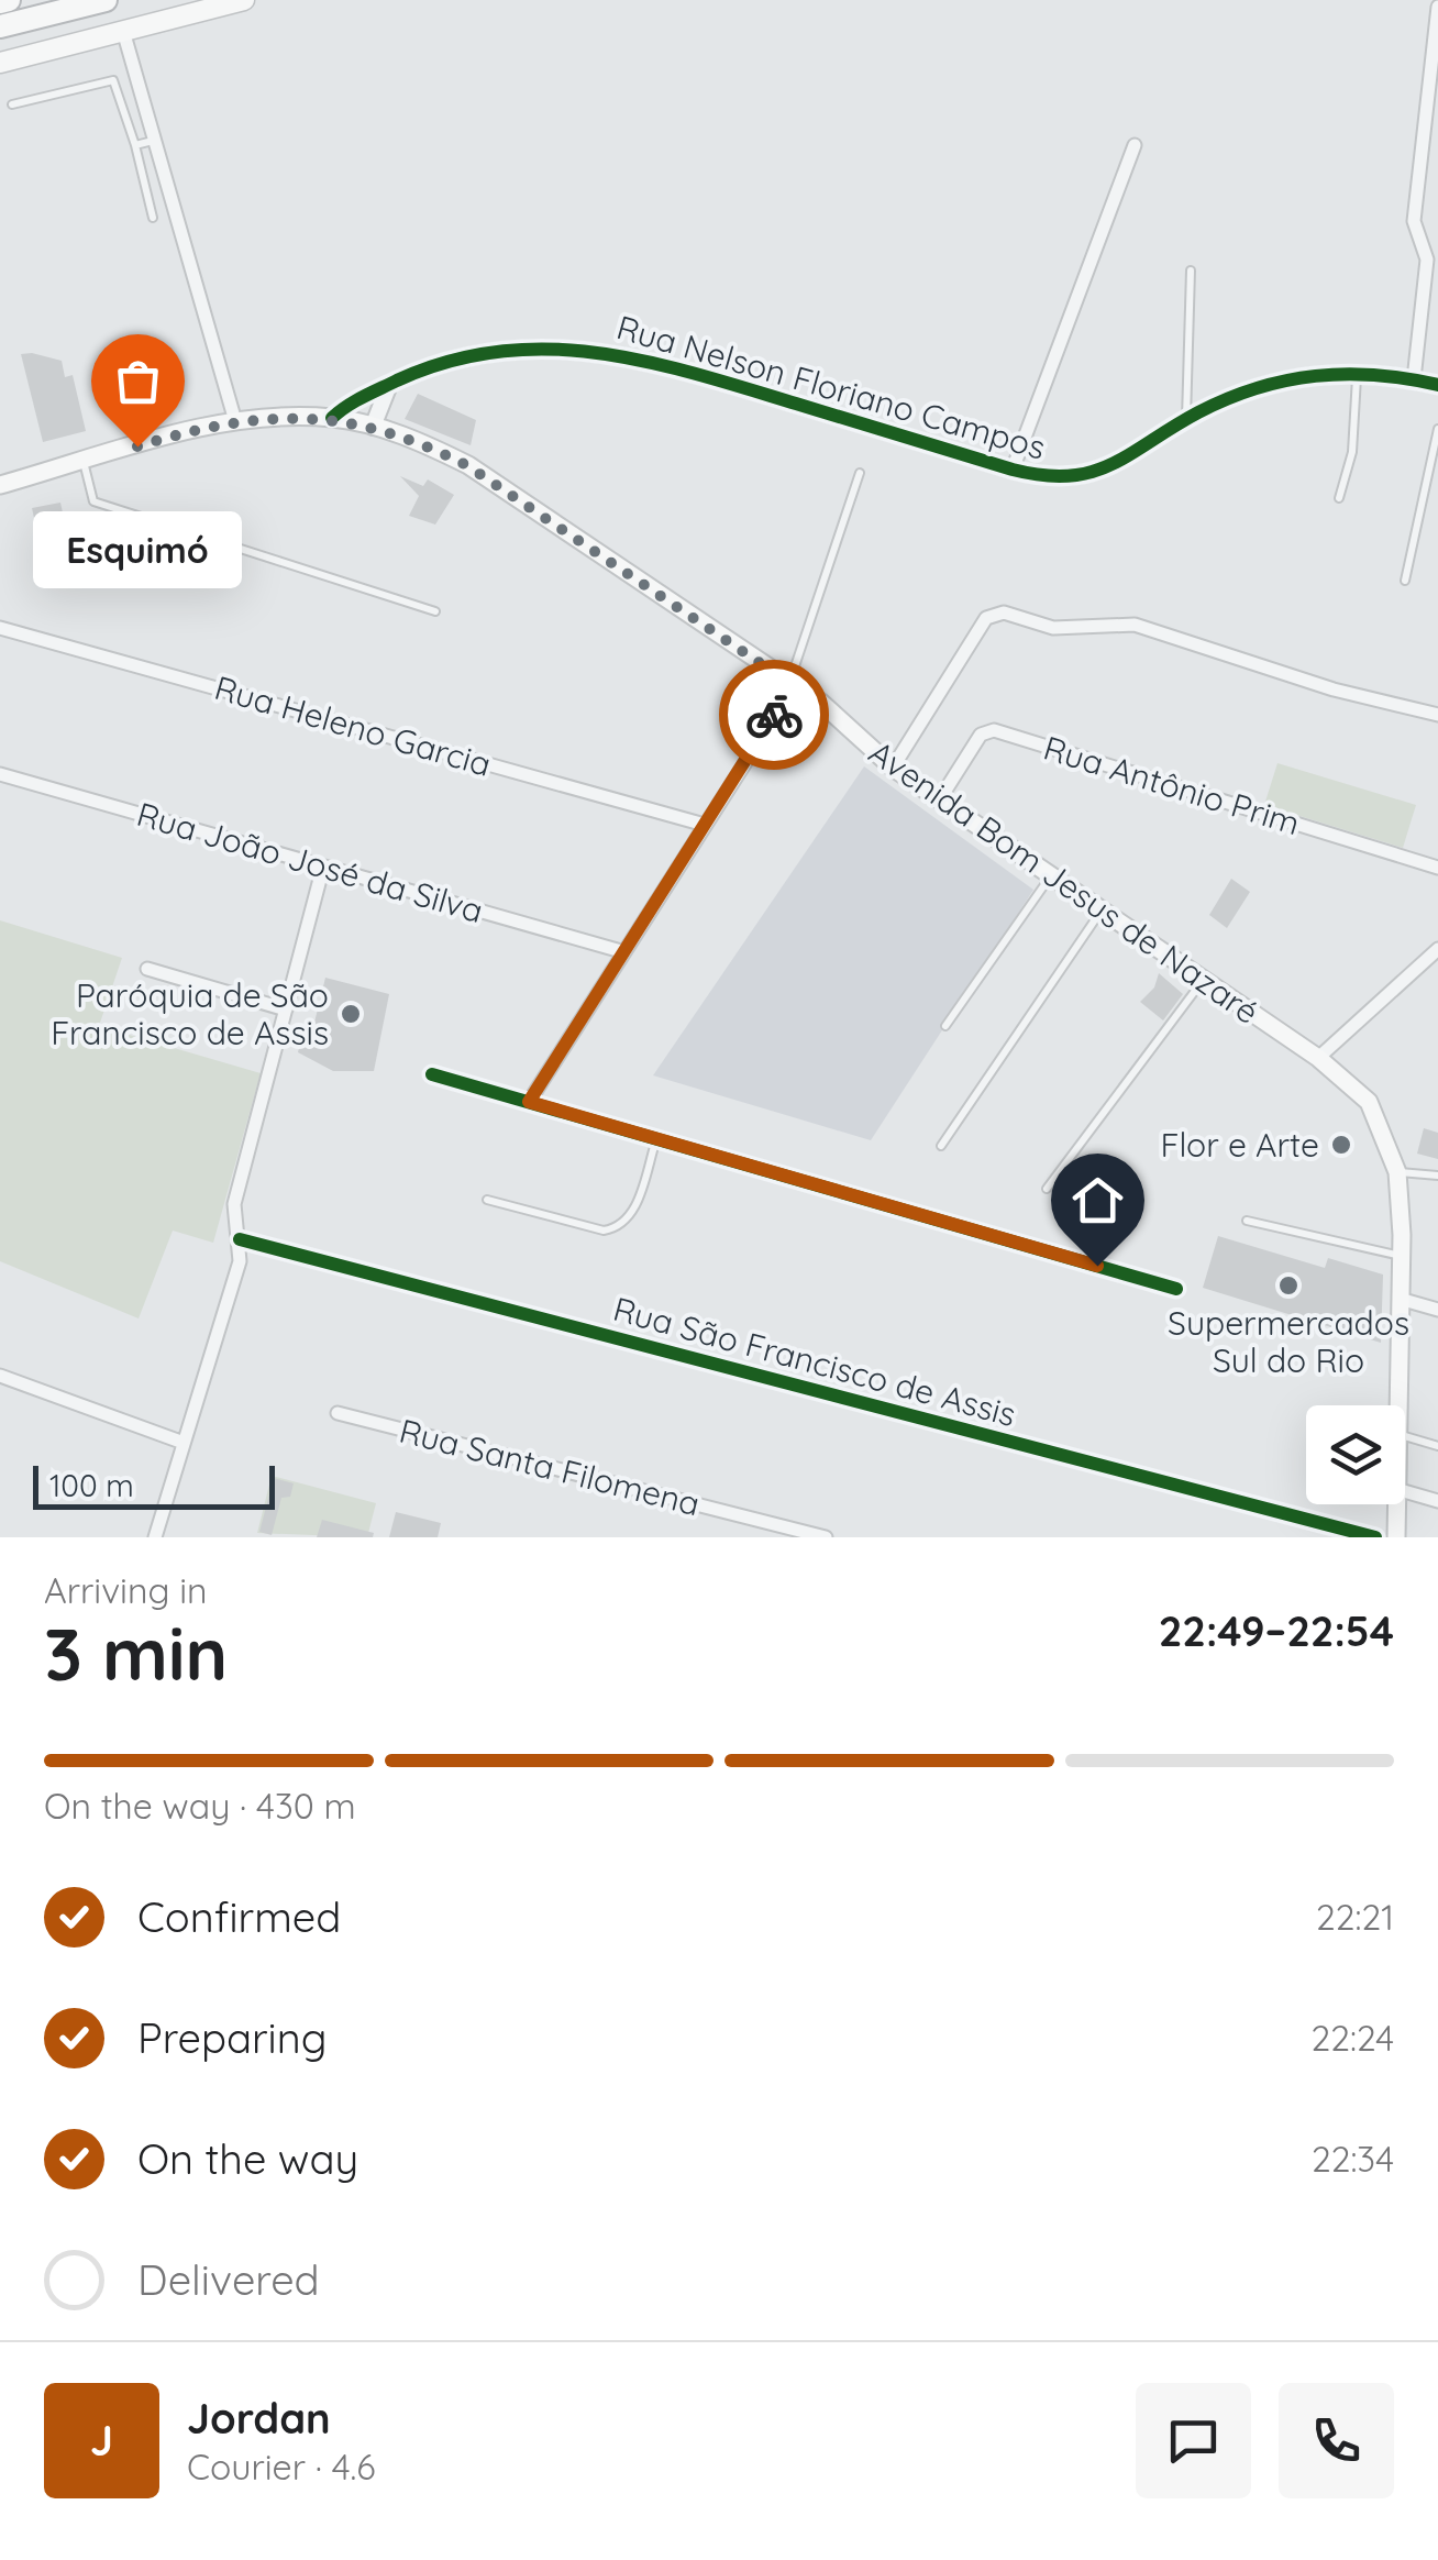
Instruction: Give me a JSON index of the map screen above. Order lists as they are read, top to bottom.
{
  "streets": {
    "main road": ["Avenida Bom Jesus de Nazaré"],
    "street": [
      "Rua Nelson Floriano Campos",
      "Rua Heleno Garcia",
      "Rua Antônio Prim",
      "Rua João José da Silva",
      "Rua São Francisco de Assis",
      "Rua Santa Filomena"
    ]
  },
  "crossings": [
    ["Rua Nelson Floriano Campos", "Avenida Bom Jesus de Nazaré"],
    ["Rua Antônio Prim", "Avenida Bom Jesus de Nazaré"]
  ],
  "places": [
    "Esquimó",
    "Paróquia de São Francisco de Assis",
    "Flor e Arte",
    "Supermercados Sul do Rio"
  ],
  "scale_bar": "100 m",
  "page": {
    "bubble": "Esquimó",
    "scale": "100 m",
    "heading": ["3 min", "Arriving in", "22:49–22:54"],
    "panel": ["Jordan", "Courier · 4.6"],
    "bar": "On the way · 430 m",
    "list": [
      ["Confirmed", "22:21"],
      ["Preparing", "22:24"],
      ["On the way", "22:34"],
      "Delivered"
    ],
    "round": "J"
  }
}
